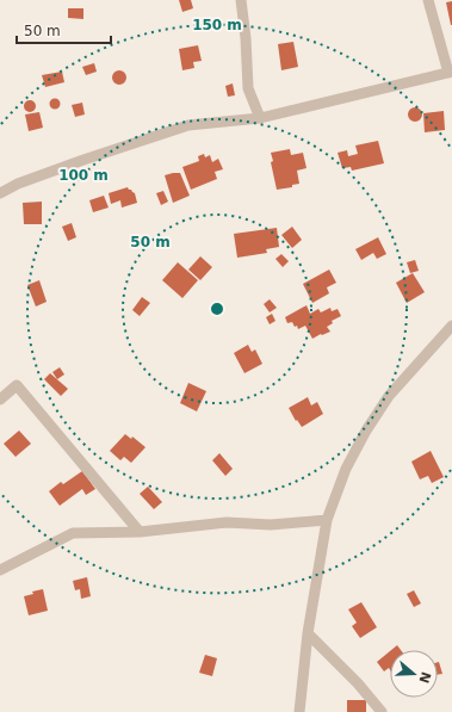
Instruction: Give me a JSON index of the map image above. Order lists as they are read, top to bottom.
{
  "scale_bar": "50 m",
  "north": "right",
  "rings": ["150 m", "100 m", "50 m"]
}
